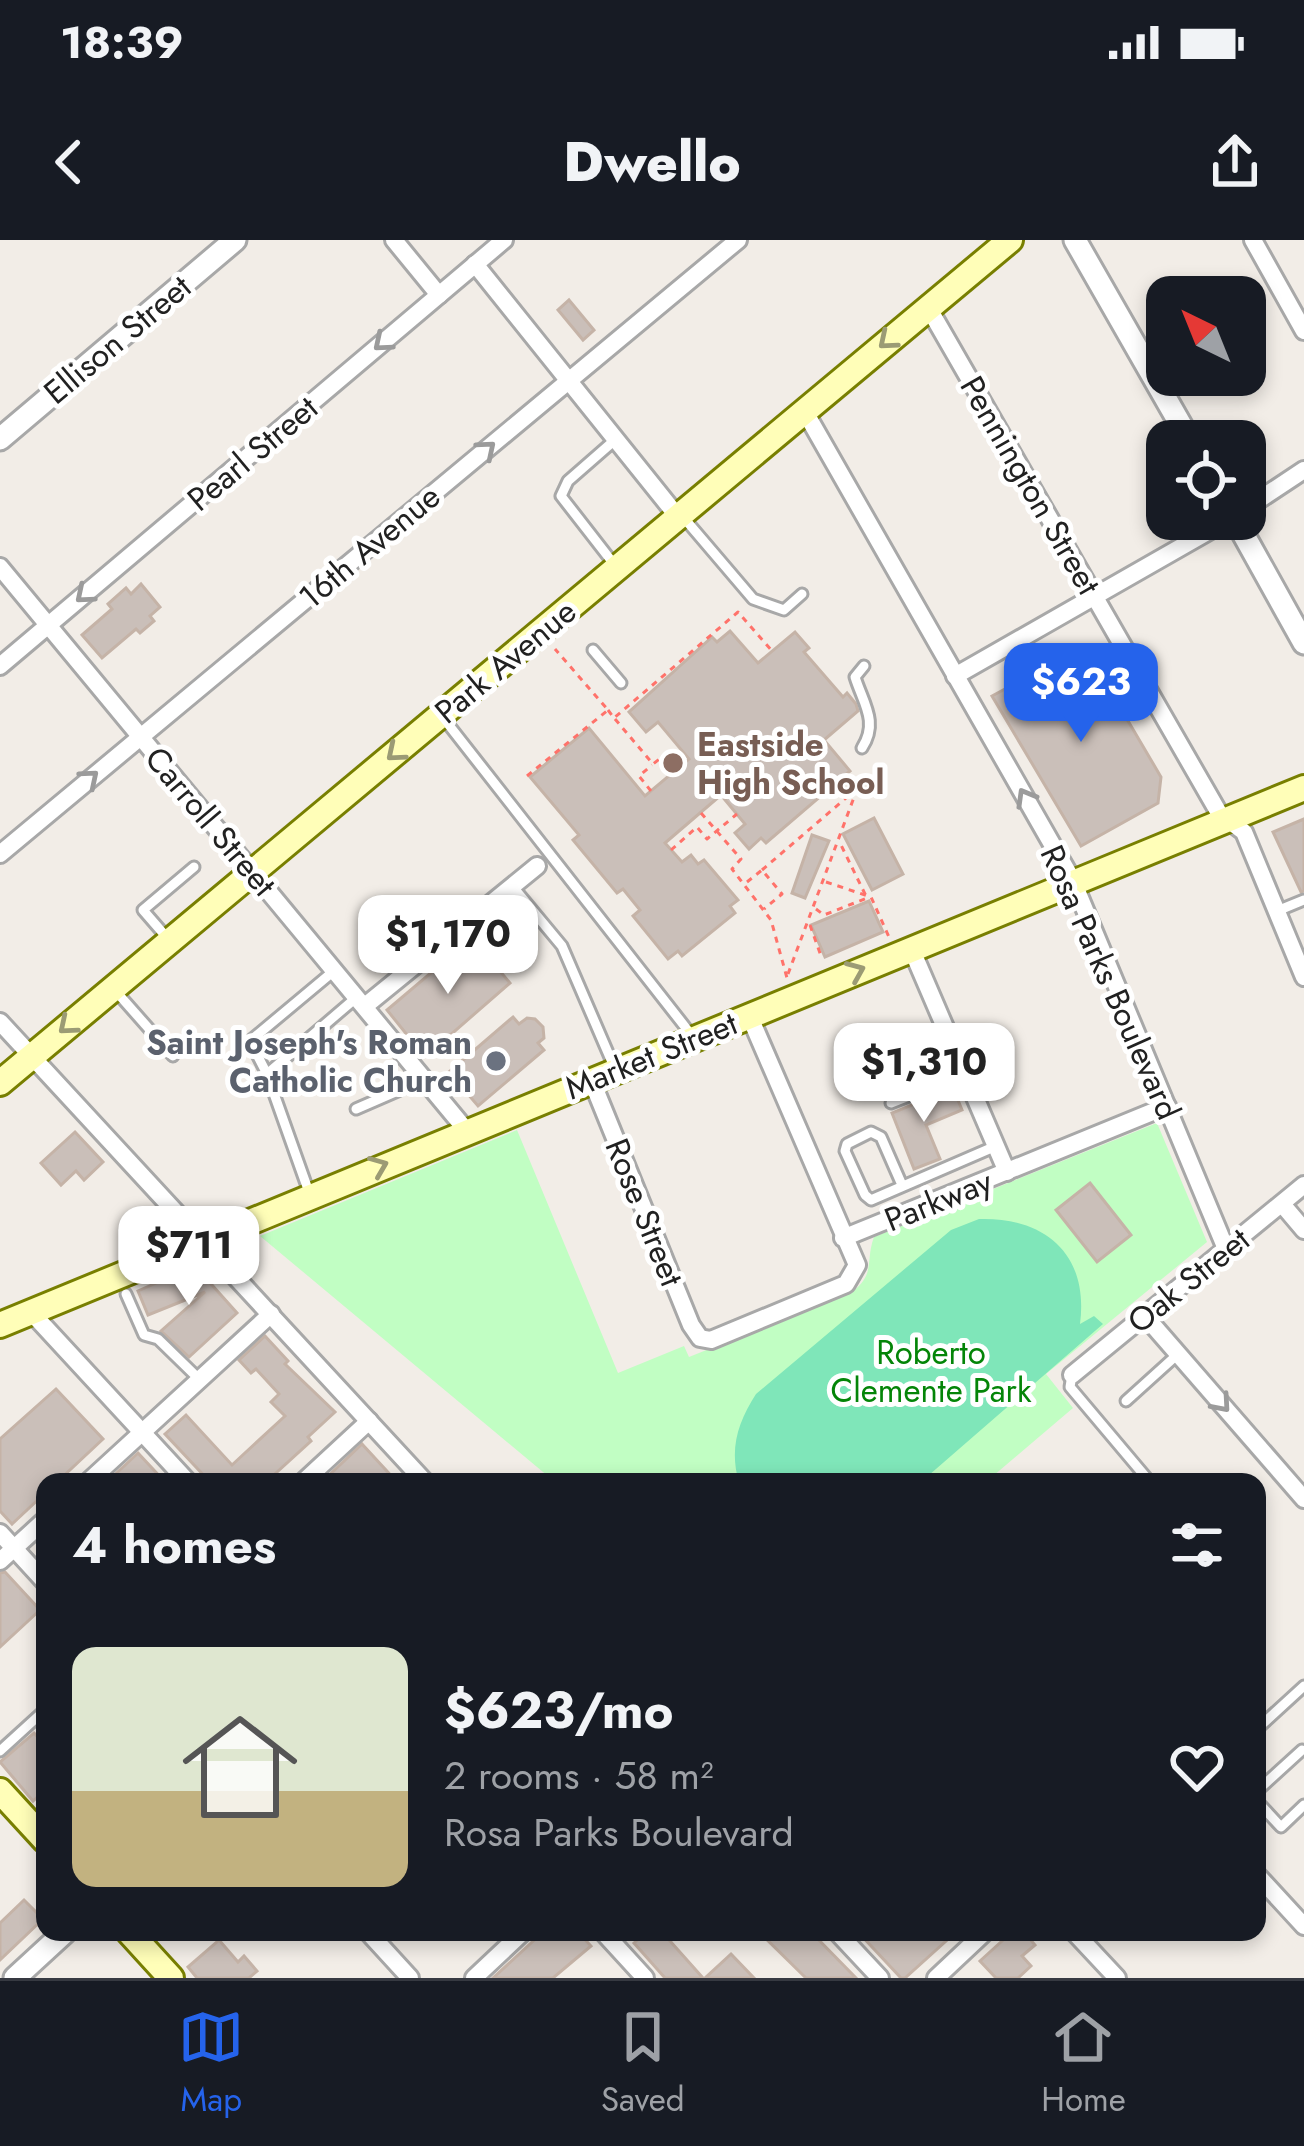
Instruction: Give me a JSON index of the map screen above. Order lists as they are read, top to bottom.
{
  "streets": {
    "main road": ["Park Avenue", "Market Street"],
    "street": [
      "Ellison Street",
      "Pearl Street",
      "Pennington Street",
      "16th Avenue",
      "Carroll Street",
      "Rosa Parks Boulevard",
      "Parkway",
      "Rose Street",
      "Oak Street"
    ]
  },
  "crossings": [
    ["Pearl Street", "Carroll Street"],
    ["Pennington Street", "Park Avenue"],
    ["Pennington Street", "Market Street"],
    ["16th Avenue", "Carroll Street"],
    ["Park Avenue", "Carroll Street"],
    ["Park Avenue", "Rosa Parks Boulevard"],
    ["Carroll Street", "Market Street"],
    ["Rosa Parks Boulevard", "Market Street"],
    ["Rosa Parks Boulevard", "Parkway"],
    ["Rosa Parks Boulevard", "Oak Street"],
    ["Market Street", "Rose Street"],
    ["Parkway", "Rose Street"]
  ],
  "one_way": ["Pearl Street", "16th Avenue", "Park Avenue"],
  "parks": ["Roberto Clemente Park"],
  "places": ["Eastside High School", "Saint Joseph's Roman Catholic Church"],
  "north": "top left",
  "page": {
    "status": "18:39",
    "header": "Dwello",
    "price": [
      "$623",
      "$1,170",
      "$1,310",
      "$711"
    ],
    "heading": "4 homes",
    "list": [
      {
        "name": "$623/mo",
        "note": "2 rooms · 58 m² · Rosa Parks Boulevard"
      }
    ],
    "tabs": ["Map", "Saved", "Home"]
  }
}
